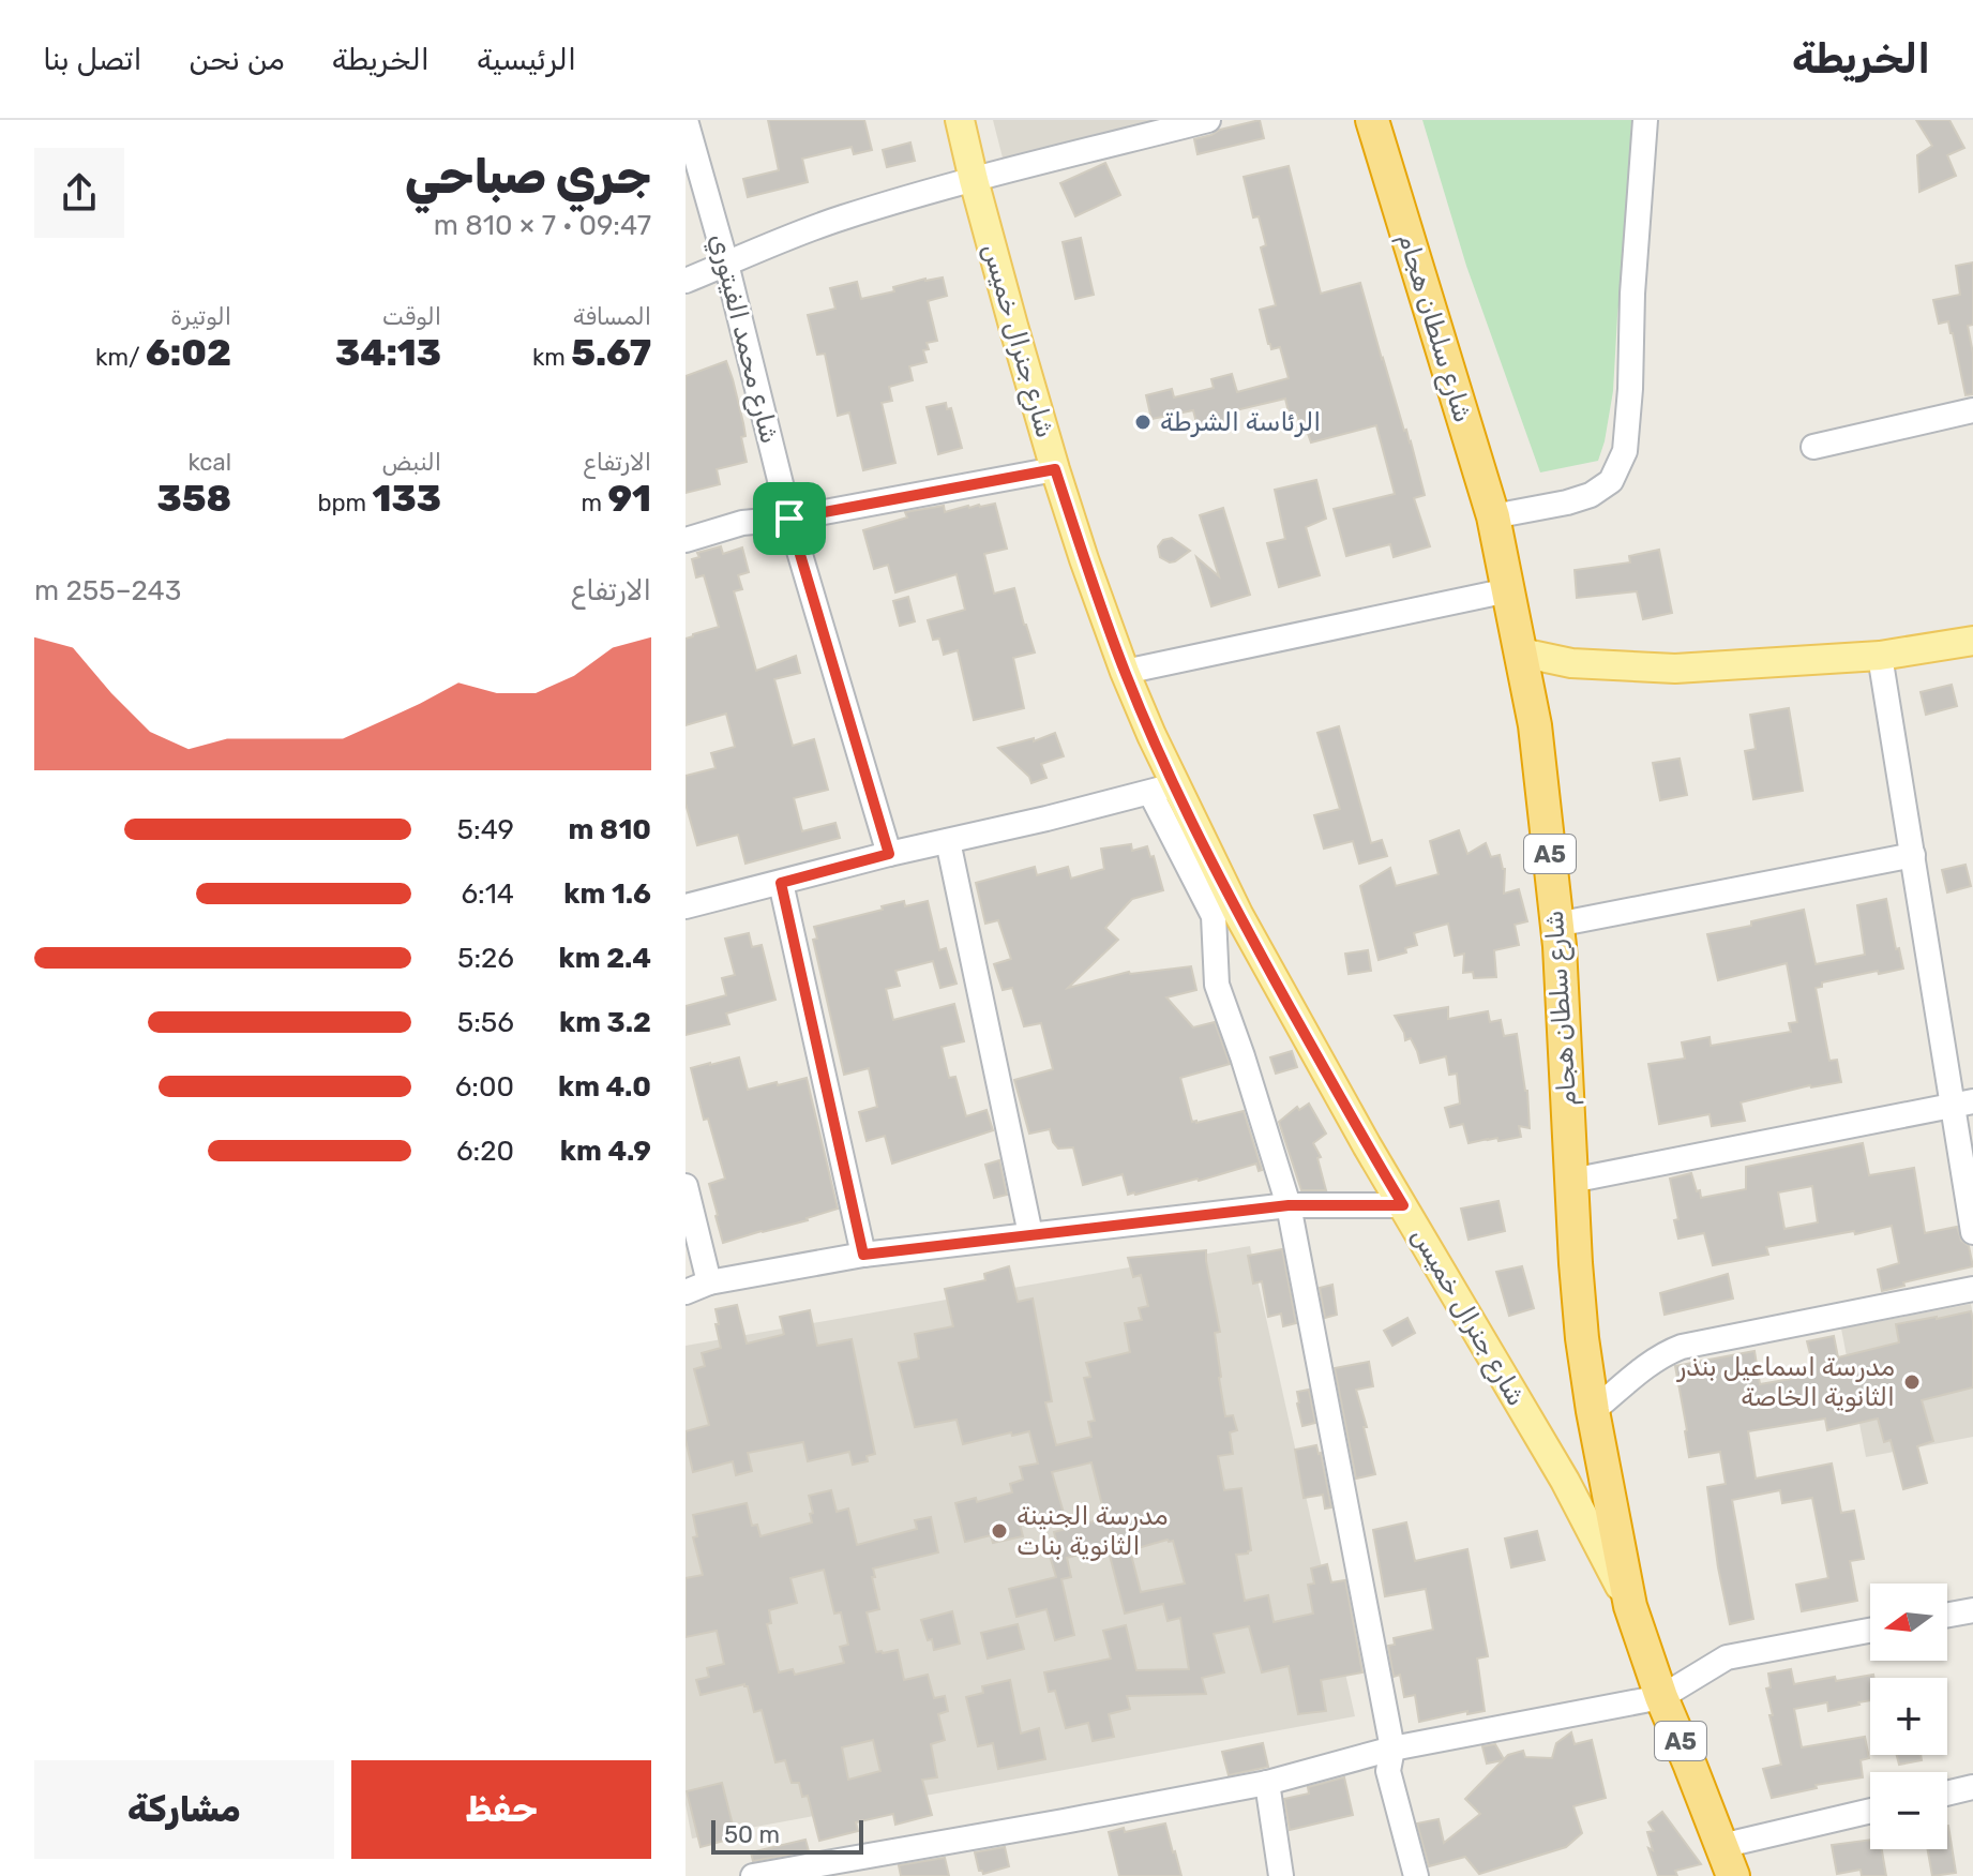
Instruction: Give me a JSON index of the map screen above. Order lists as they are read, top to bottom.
{
  "streets": {
    "highway": ["شارع سلطان هجام", "A5"],
    "main road": ["شارع جنرال خميس"],
    "street": ["شارع محمد الفيتوري"]
  },
  "crossings": [
    ["شارع سلطان هجام", "شارع جنرال خميس"],
    ["شارع سلطان هجام", "A5"],
    ["شارع جنرال خميس", "A5"]
  ],
  "places": ["الرئاسة الشرطة", "مدرسة اسماعيل بنذر الثانوية الخاصة", "مدرسة الجنينة الثانوية بنات"],
  "scale_bar": "50 m",
  "north": "left",
  "page": {
    "header": "الخريطة",
    "nav": [
      "الرئيسية",
      "الخريطة",
      "من نحن",
      "اتصل بنا"
    ],
    "heading": ["جري صباحي", "09:47 · 7 × 810 m"],
    "stats": [
      ["المسافة", "5.67 km"],
      ["الوقت", "34:13"],
      ["الوتيرة", "6:02 /km"],
      ["الارتفاع", "91 m"],
      ["النبض", "133 bpm"],
      ["kcal", "358"]
    ],
    "chart": ["الارتفاع", "243–255 m"],
    "list": [
      {
        "name": "810 m",
        "note": "5:49"
      },
      {
        "name": "1.6 km",
        "note": "6:14"
      },
      {
        "name": "2.4 km",
        "note": "5:26"
      },
      {
        "name": "3.2 km",
        "note": "5:56"
      },
      {
        "name": "4.0 km",
        "note": "6:00"
      },
      {
        "name": "4.9 km",
        "note": "6:20"
      }
    ],
    "map_buttons": ["+", "−"],
    "buttons": ["حفظ", "مشاركة"],
    "scale": "50 m"
  }
}
